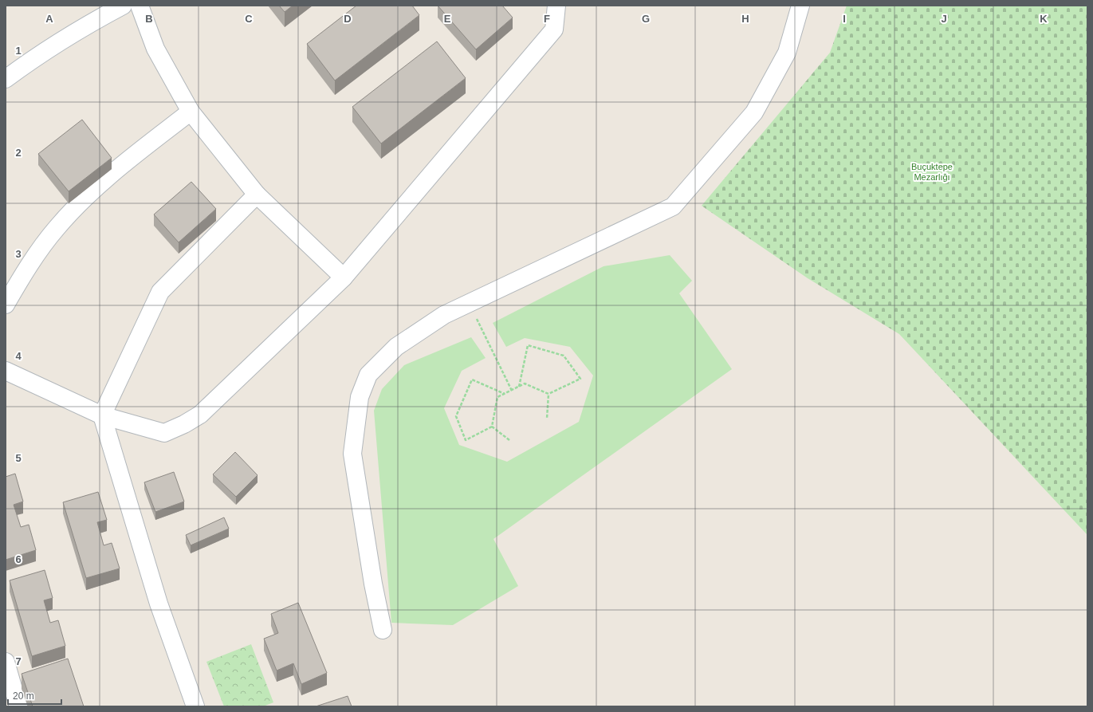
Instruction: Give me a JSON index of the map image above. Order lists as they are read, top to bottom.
{
  "parks": ["Buçuktepe Mezarlığı"],
  "scale_bar": "20 m",
  "grid": {
    "columns": [
      "A",
      "B",
      "C",
      "D",
      "E",
      "F",
      "G",
      "H",
      "I",
      "J",
      "K"
    ],
    "rows": [
      "1",
      "2",
      "3",
      "4",
      "5",
      "6",
      "7"
    ]
  }
}
